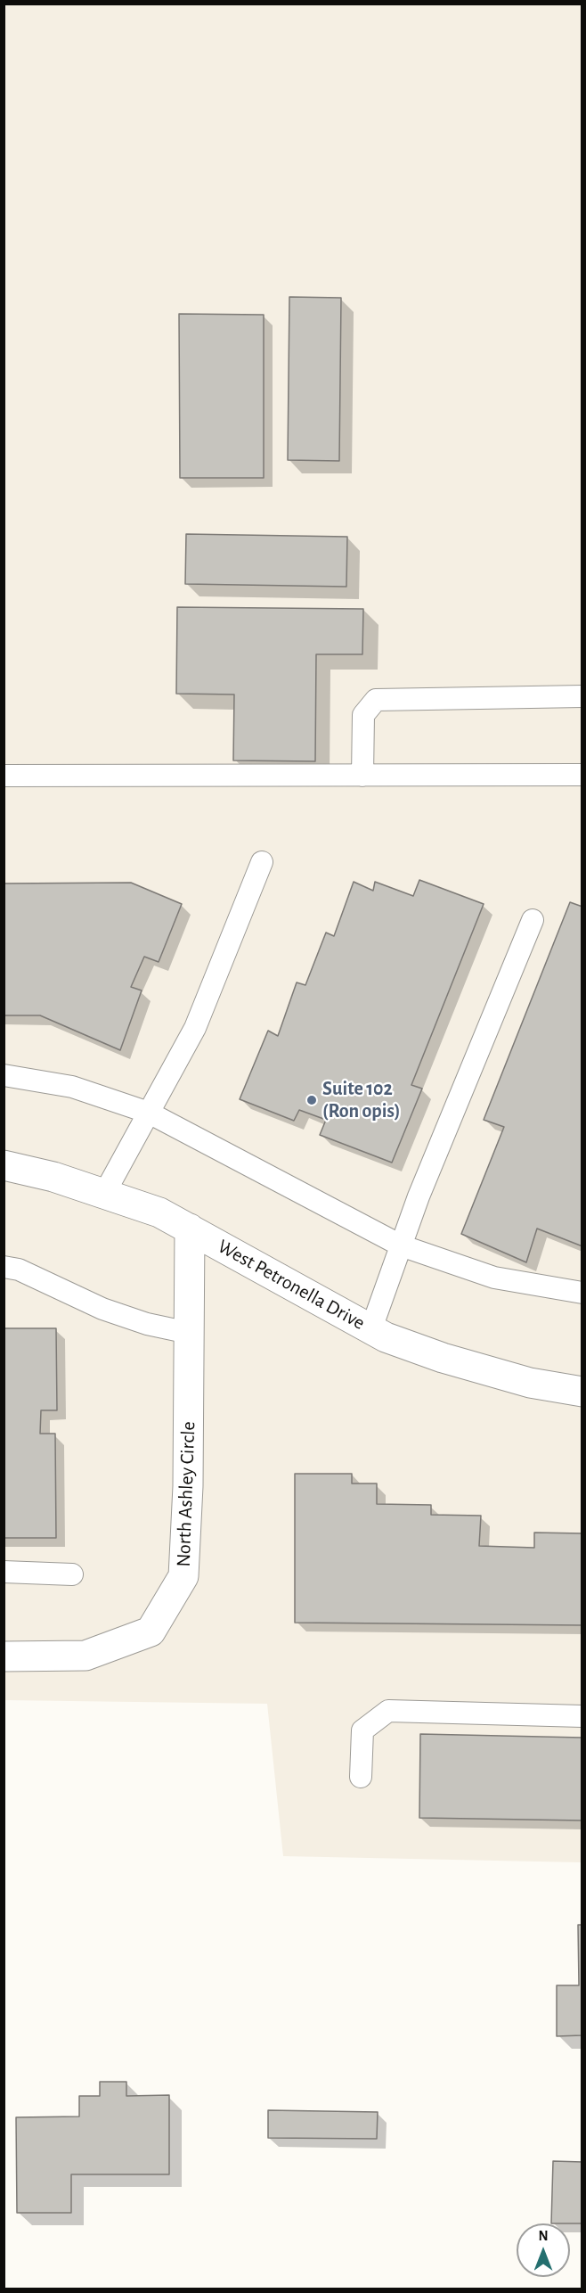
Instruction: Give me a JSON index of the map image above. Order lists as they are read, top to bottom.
{
  "streets": {
    "street": ["West Petronella Drive", "North Ashley Circle"]
  },
  "crossings": [
    ["West Petronella Drive", "North Ashley Circle"]
  ],
  "places": ["Suite 102 (Ron opis)"],
  "north": "top"
}
